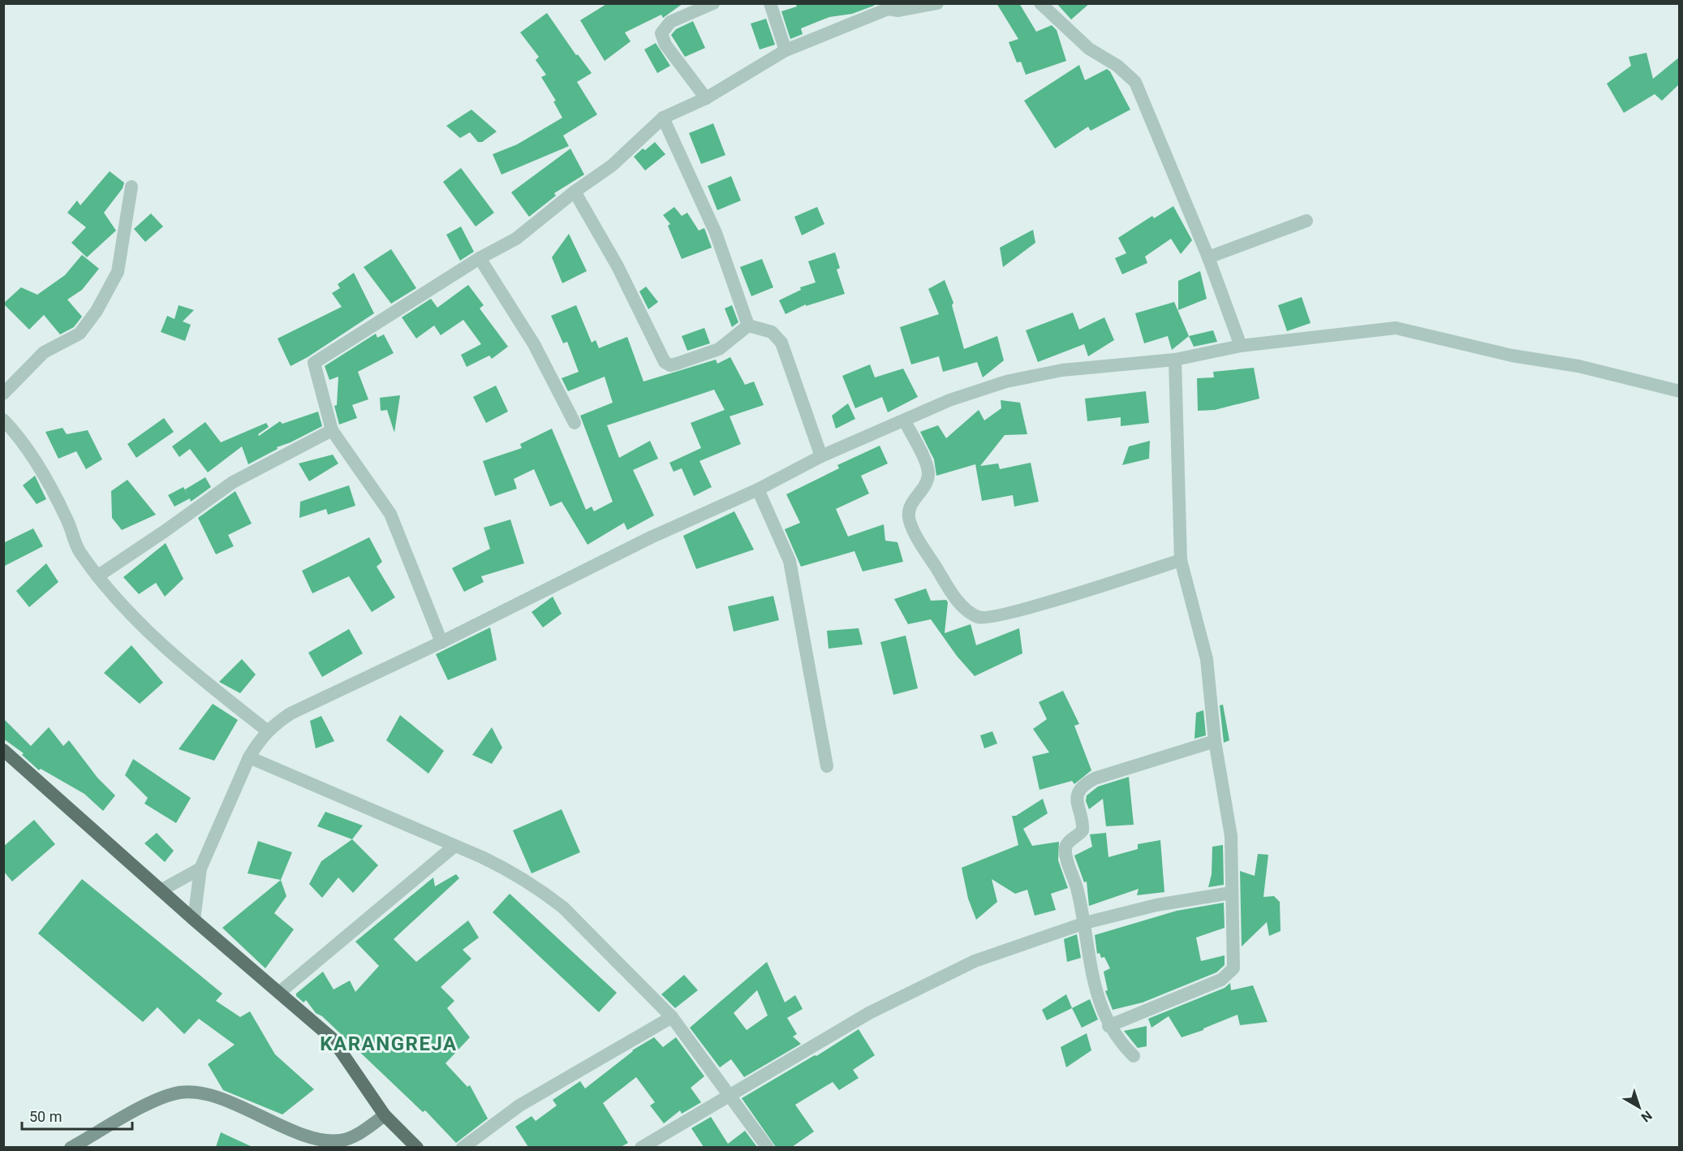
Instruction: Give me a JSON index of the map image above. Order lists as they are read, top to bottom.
{
  "districts": ["KARANGREJA"],
  "scale_bar": "50 m",
  "north": "bottom right"
}
